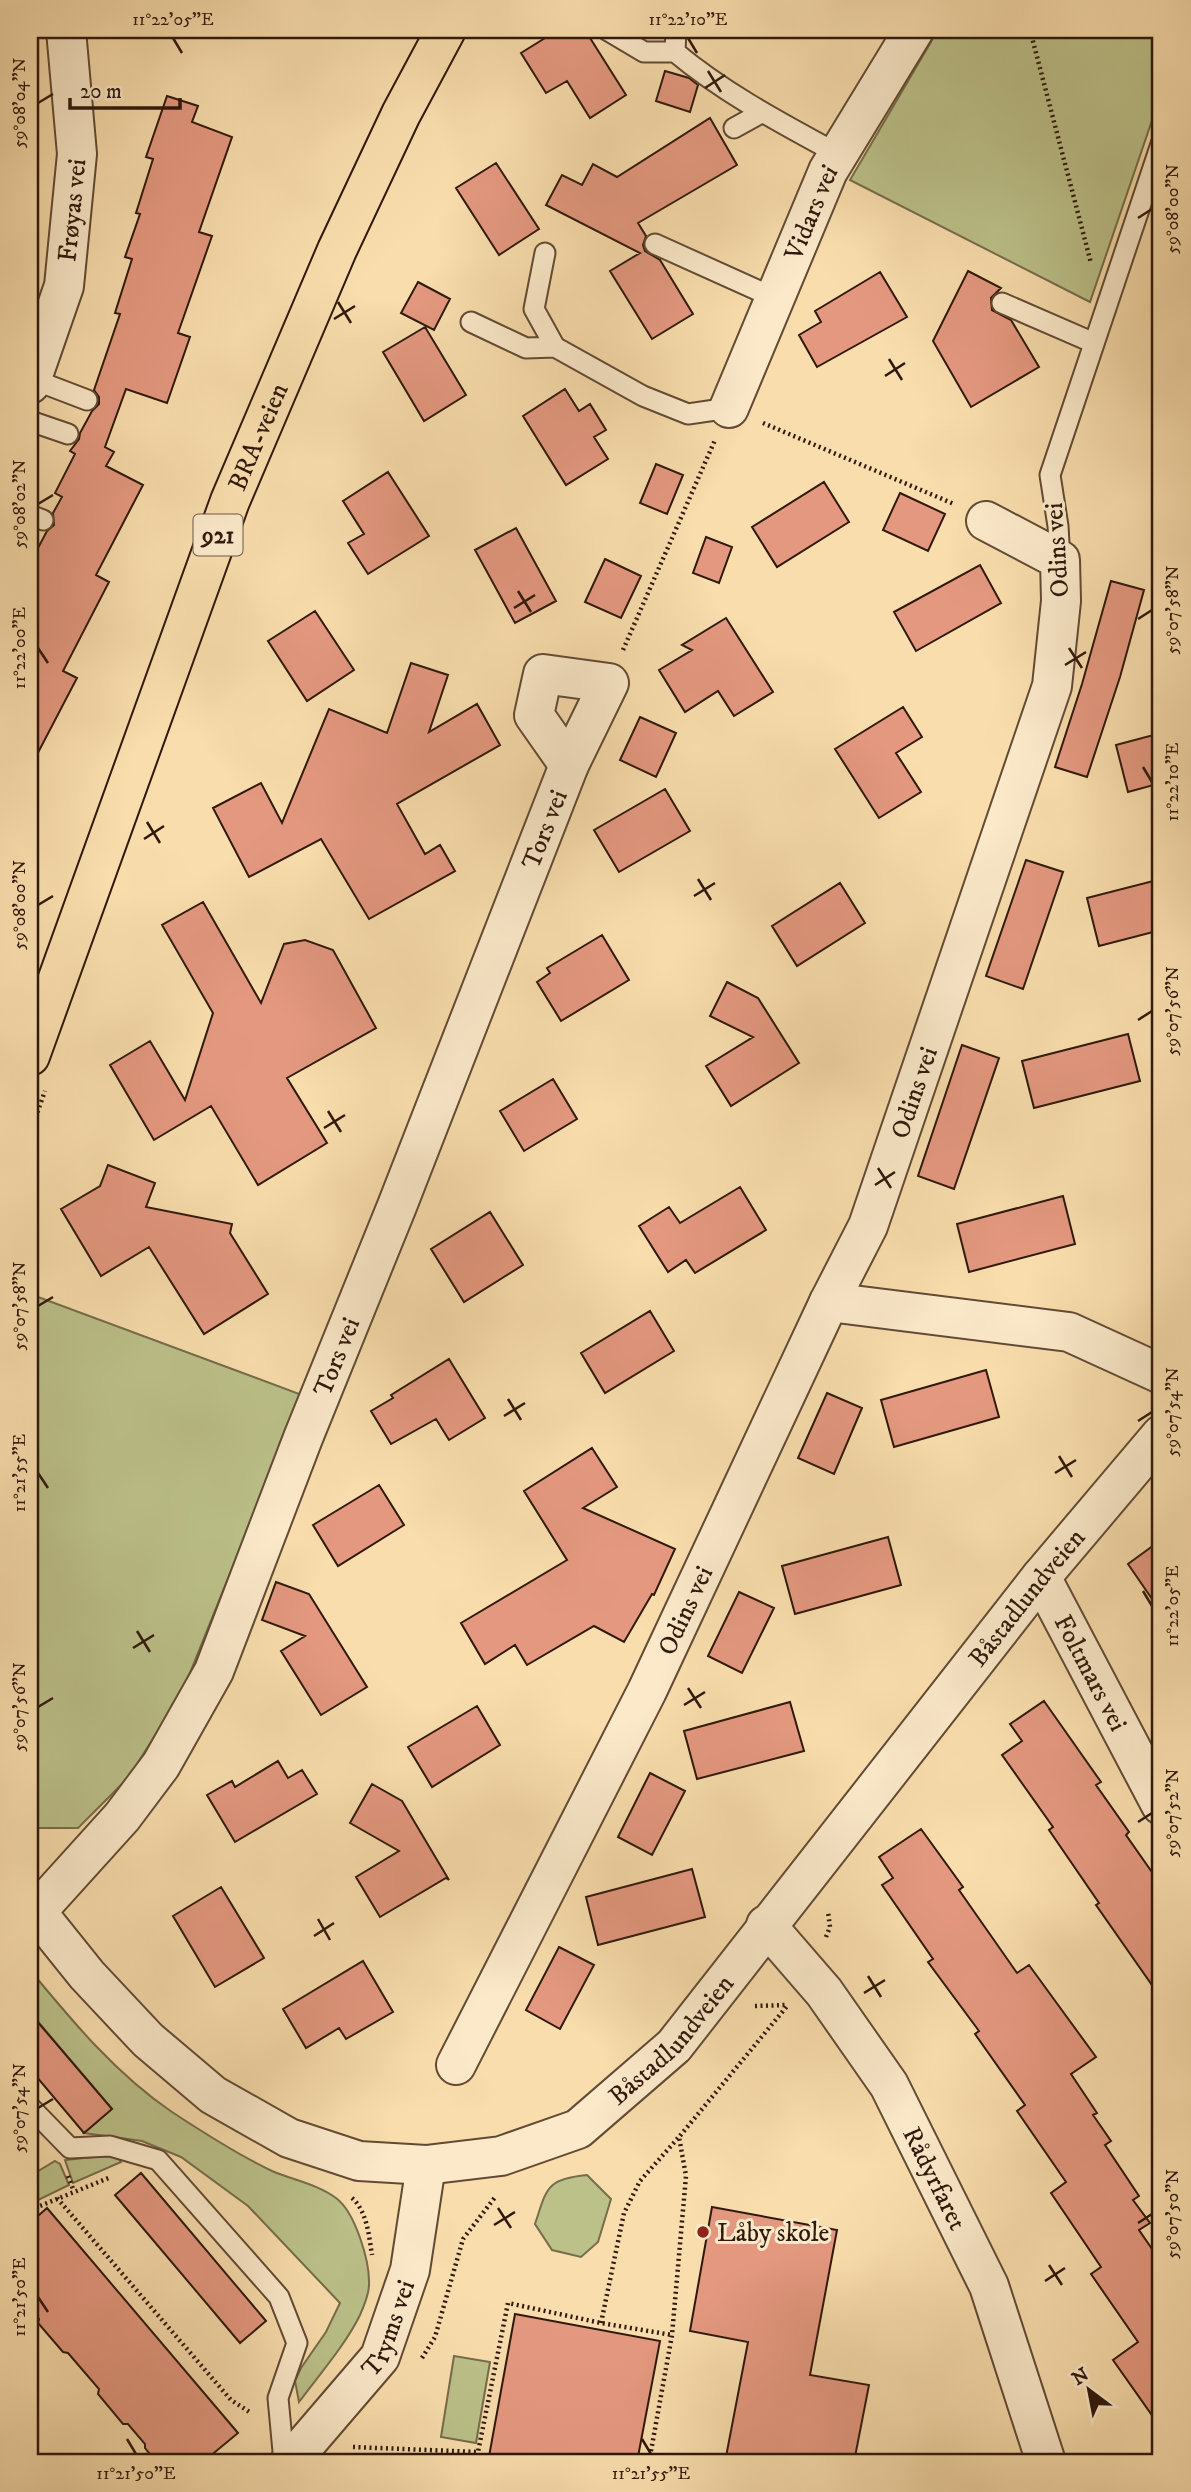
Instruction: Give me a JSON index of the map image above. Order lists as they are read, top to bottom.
{
  "streets": {
    "main road": ["BRA-veien", "921"],
    "street": [
      "Frøyas vei",
      "Vidars vei",
      "Odins vei",
      "Tors vei",
      "Båstadlundveien",
      "Foltmars vei",
      "Rådyrfaret",
      "Tryms vei"
    ]
  },
  "crossings": [
    ["Tors vei", "Båstadlundveien"],
    ["Båstadlundveien", "Foltmars vei"],
    ["Båstadlundveien", "Rådyrfaret"],
    ["Båstadlundveien", "Tryms vei"]
  ],
  "places": ["Låby skole"],
  "scale_bar": "20 m",
  "north": "top left",
  "coordinates": [
    "11°22'05\"E",
    "11°22'10\"E",
    "59°08'04\"N",
    "59°08'00\"N",
    "59°08'02\"N",
    "59°07'58\"N",
    "11°22'00\"E",
    "59°07'56\"N",
    "59°07'54\"N",
    "11°21'55\"E",
    "59°07'52\"N",
    "59°07'50\"N",
    "11°21'50\"E"
  ]
}
